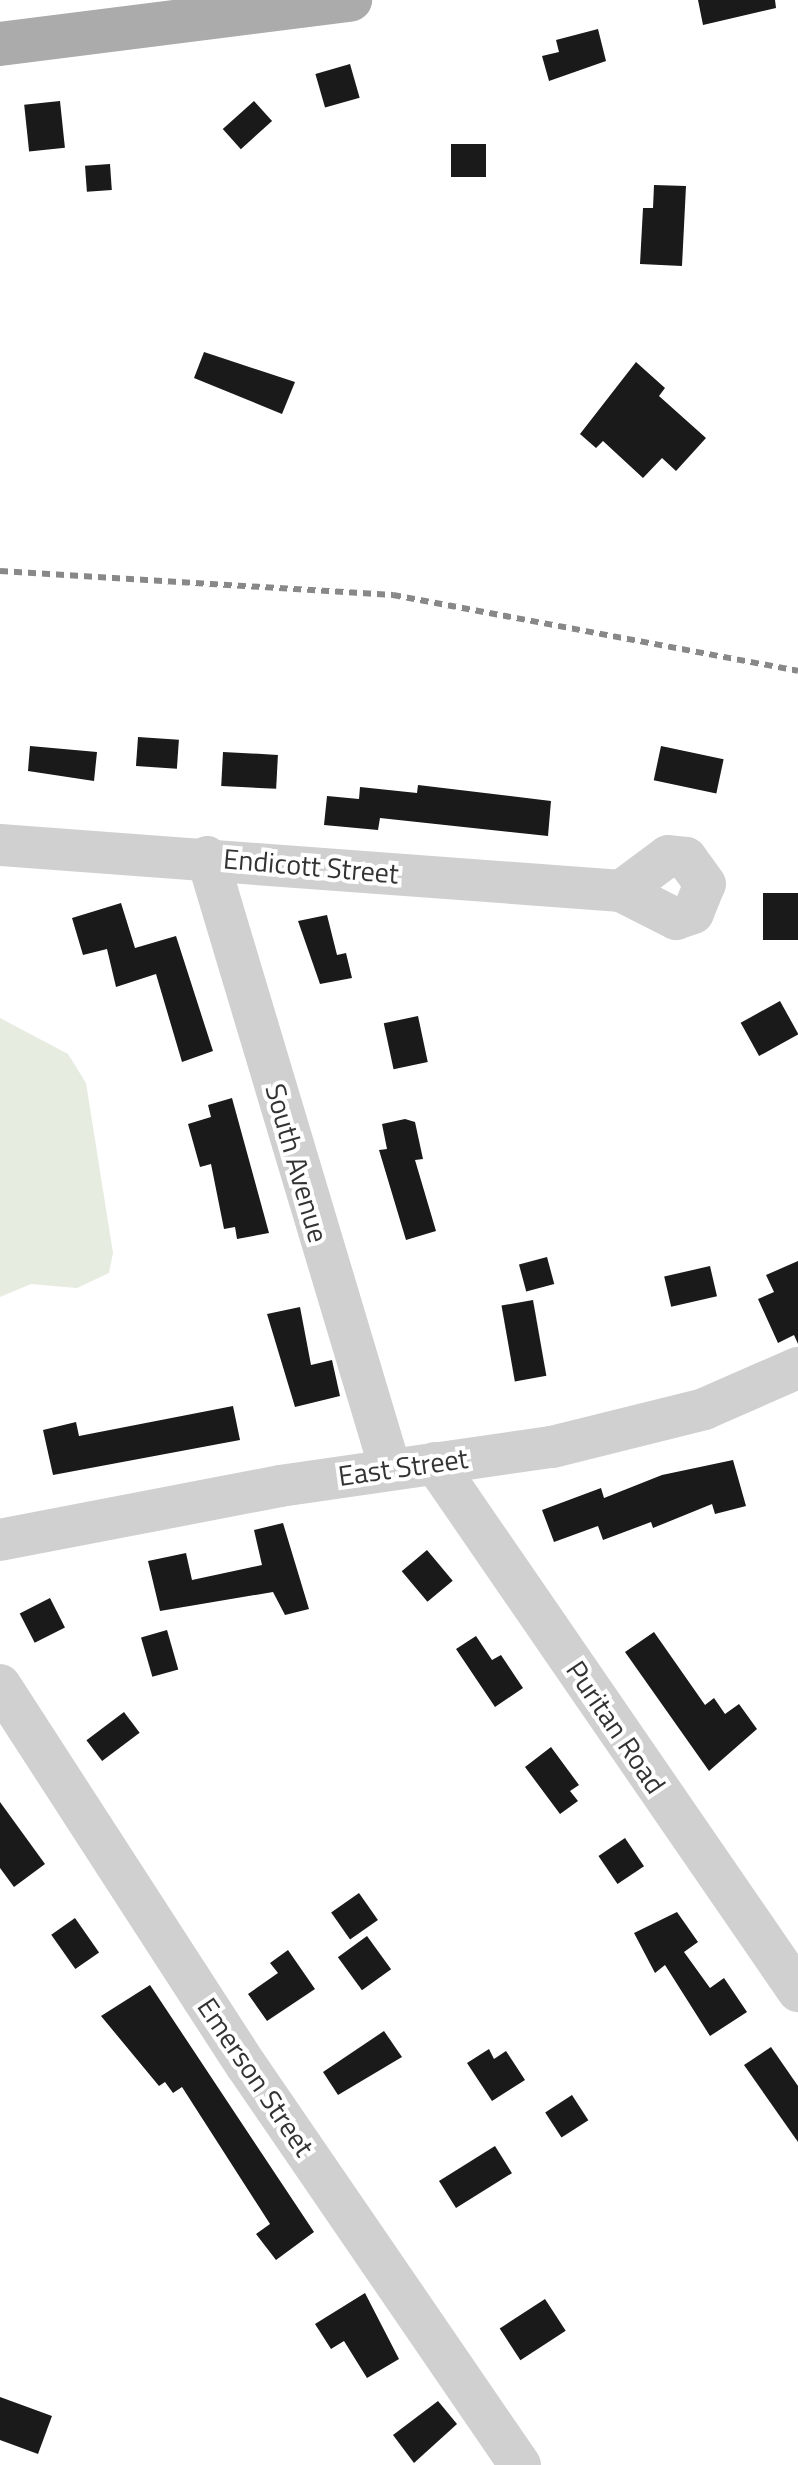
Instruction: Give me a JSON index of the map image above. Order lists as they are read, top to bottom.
{
  "streets": {
    "street": [
      "Endicott Street",
      "South Avenue",
      "East Street",
      "Puritan Road",
      "Emerson Street"
    ]
  },
  "crossings": [
    ["Endicott Street", "South Avenue"],
    ["South Avenue", "East Street"],
    ["East Street", "Puritan Road"]
  ]
}
